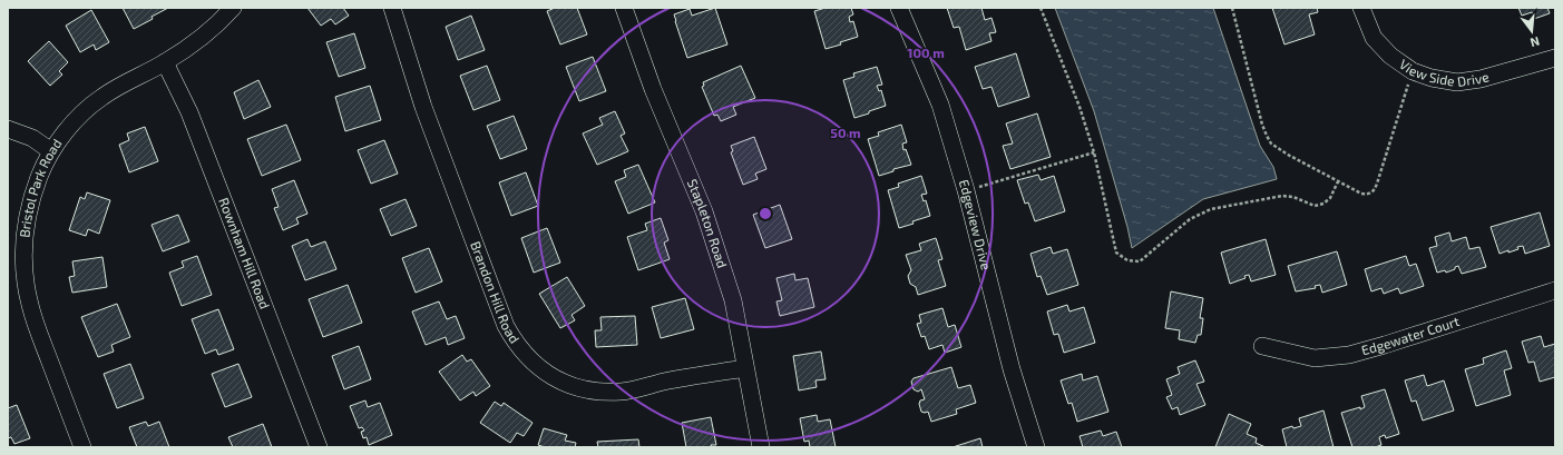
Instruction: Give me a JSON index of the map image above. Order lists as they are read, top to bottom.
{
  "streets": {
    "street": [
      "View Side Drive",
      "Bristol Park Road",
      "Stapleton Road",
      "Edgeview Drive",
      "Rownham Hill Road",
      "Brandon Hill Road",
      "Edgewater Court"
    ]
  },
  "crossings": [
    ["Bristol Park Road", "Rownham Hill Road"],
    ["Stapleton Road", "Brandon Hill Road"]
  ],
  "north": "bottom",
  "rings": ["100 m", "50 m"]
}
